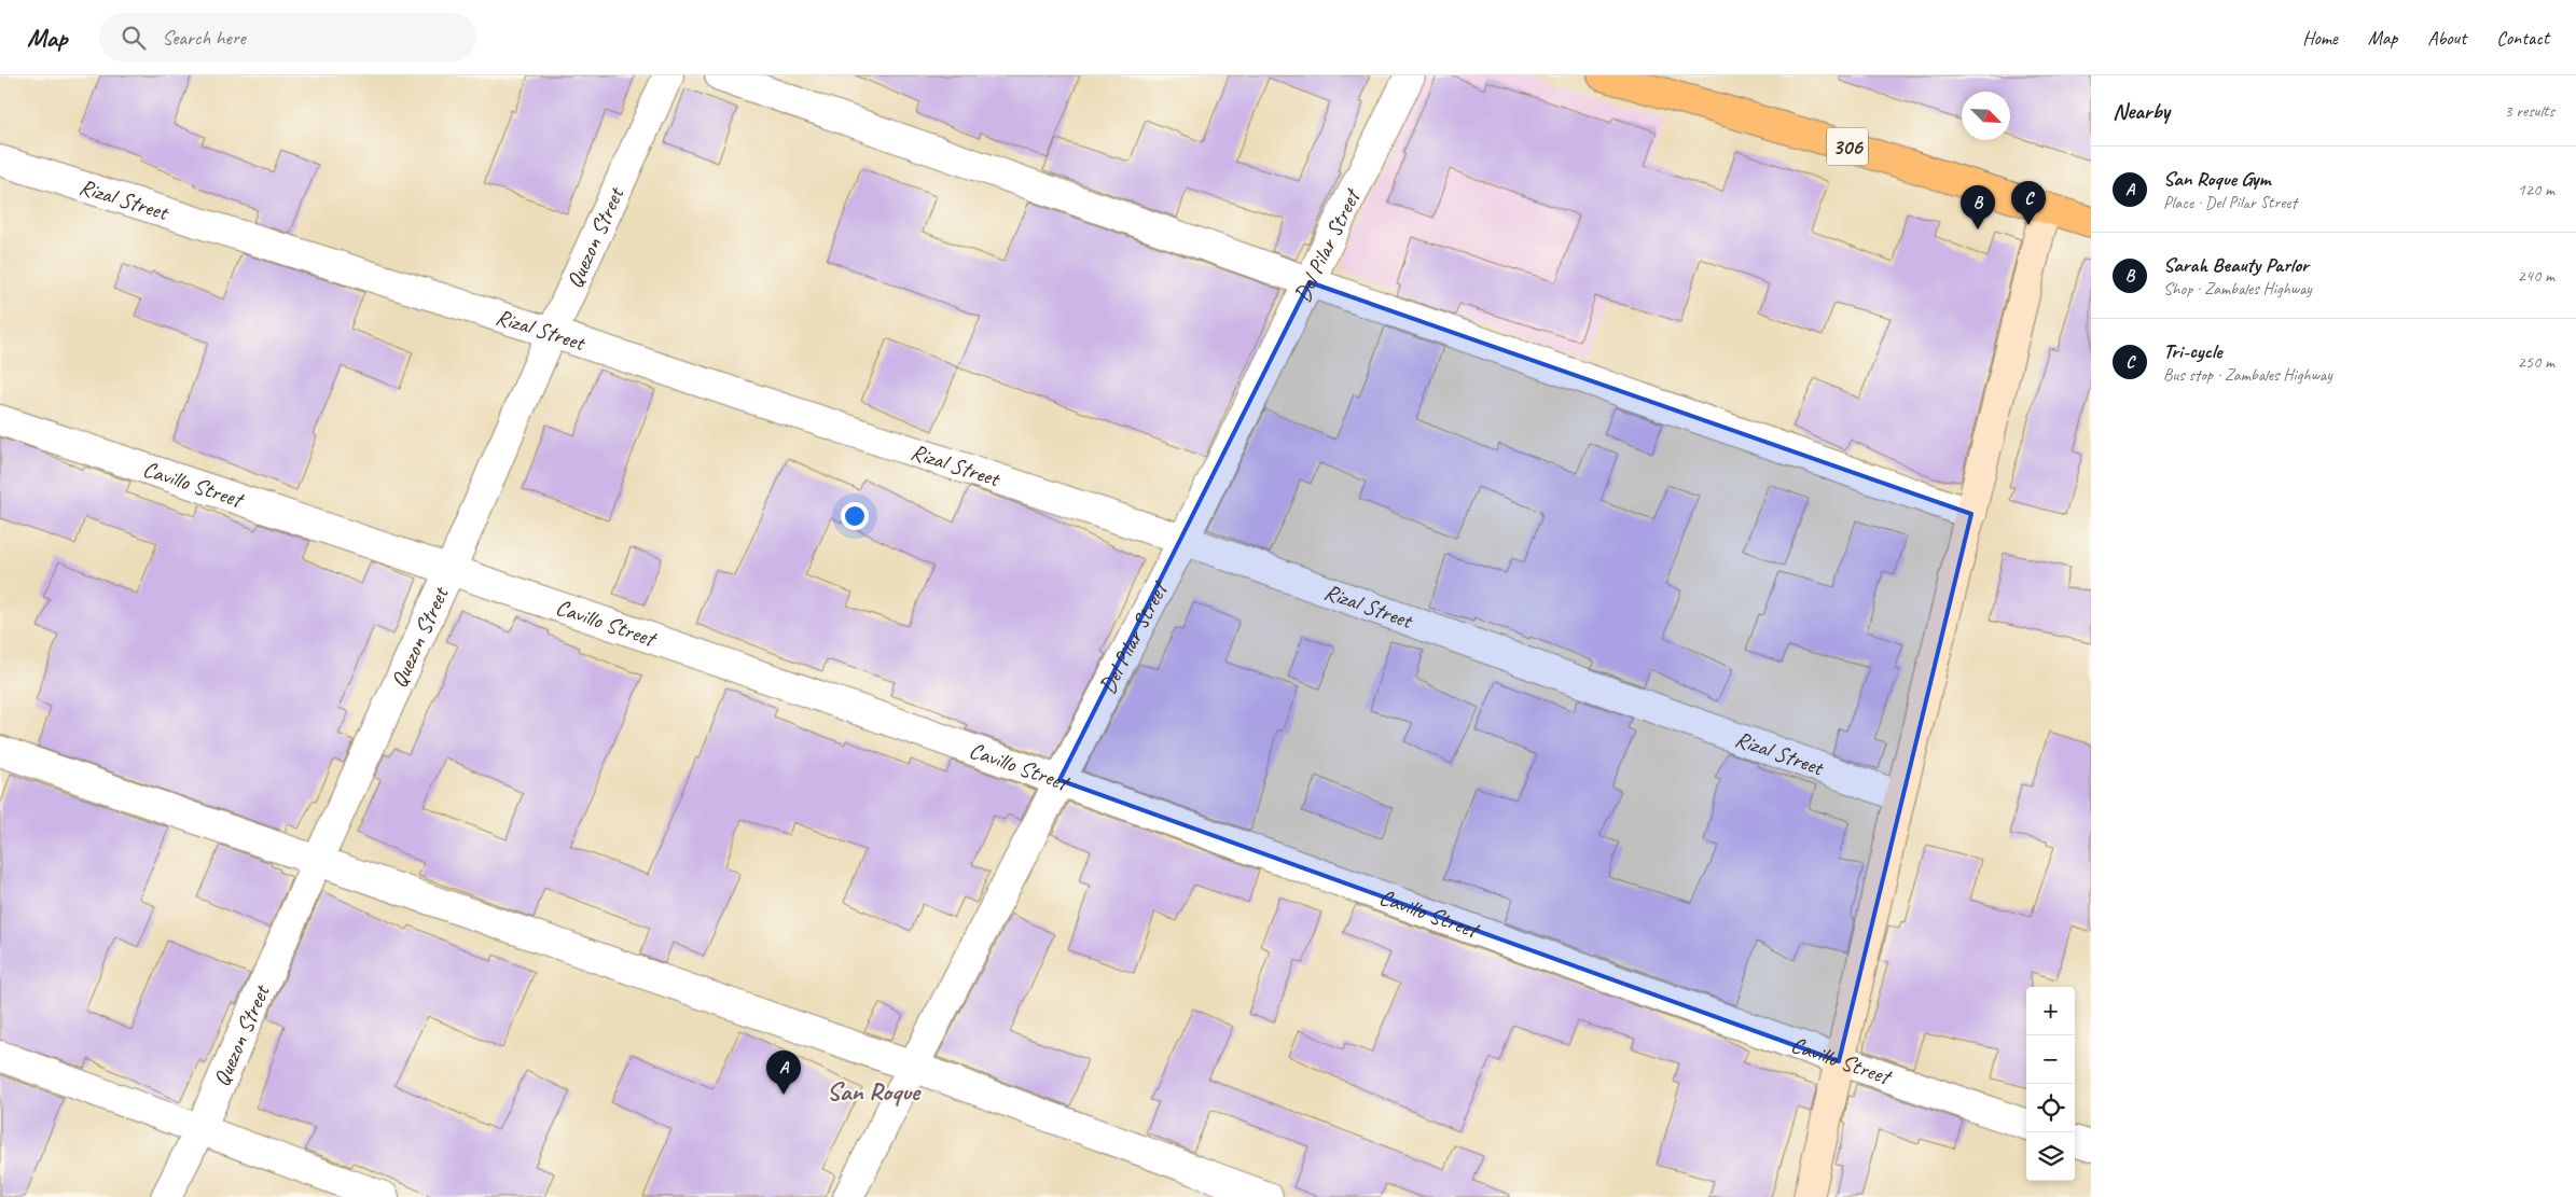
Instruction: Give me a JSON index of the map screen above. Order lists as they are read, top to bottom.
{
  "streets": {
    "main road": ["306"],
    "street": [
      "Rizal Street",
      "Quezon Street",
      "Del Pilar Street",
      "Cavillo Street"
    ]
  },
  "crossings": [
    ["Rizal Street", "Quezon Street"],
    ["Rizal Street", "Del Pilar Street"],
    ["Quezon Street", "Cavillo Street"],
    ["Del Pilar Street", "Cavillo Street"]
  ],
  "districts": ["San Roque"],
  "north": "bottom right",
  "page": {
    "header": "Map",
    "search": "Search here",
    "nav": [
      "Home",
      "Map",
      "About",
      "Contact"
    ],
    "heading": ["Nearby", "3 results"],
    "list": [
      {
        "mark": "A",
        "name": "San Roque Gym",
        "note": "Place · Del Pilar Street",
        "value": "120 m"
      },
      {
        "mark": "B",
        "name": "Sarah Beauty Parlor",
        "note": "Shop · Zambales Highway",
        "value": "240 m"
      },
      {
        "mark": "C",
        "name": "Tri-cycle",
        "note": "Bus stop · Zambales Highway",
        "value": "250 m"
      }
    ],
    "pins": ["C", "B", "A"],
    "map_buttons": ["+", "−"]
  }
}
